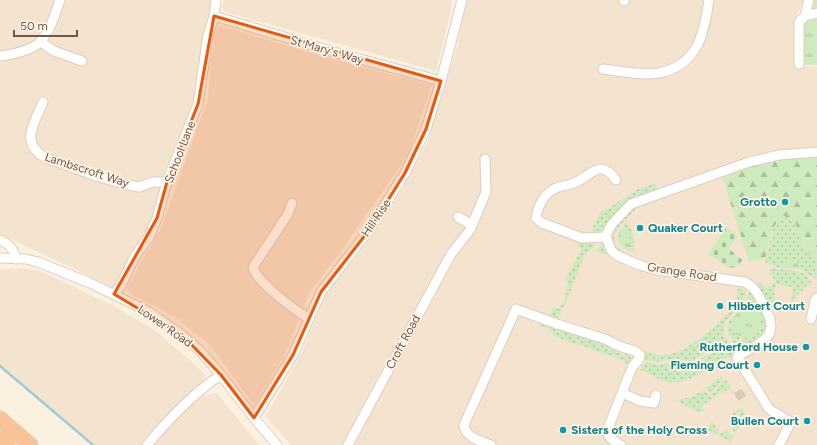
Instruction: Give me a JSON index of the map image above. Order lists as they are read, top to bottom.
{
  "streets": {
    "street": [
      "St Mary's Way",
      "School Lane",
      "Lambscroft Way",
      "Hill Rise",
      "Grange Road",
      "Lower Road",
      "Croft Road"
    ]
  },
  "crossings": [
    ["St Mary's Way", "School Lane"],
    ["St Mary's Way", "Hill Rise"],
    ["School Lane", "Lambscroft Way"],
    ["School Lane", "Lower Road"],
    ["Hill Rise", "Lower Road"]
  ],
  "places": [
    "Grotto",
    "Quaker Court",
    "Hibbert Court",
    "Rutherford House",
    "Fleming Court",
    "Bullen Court",
    "Sisters of the Holy Cross"
  ],
  "scale_bar": "50 m"
}
